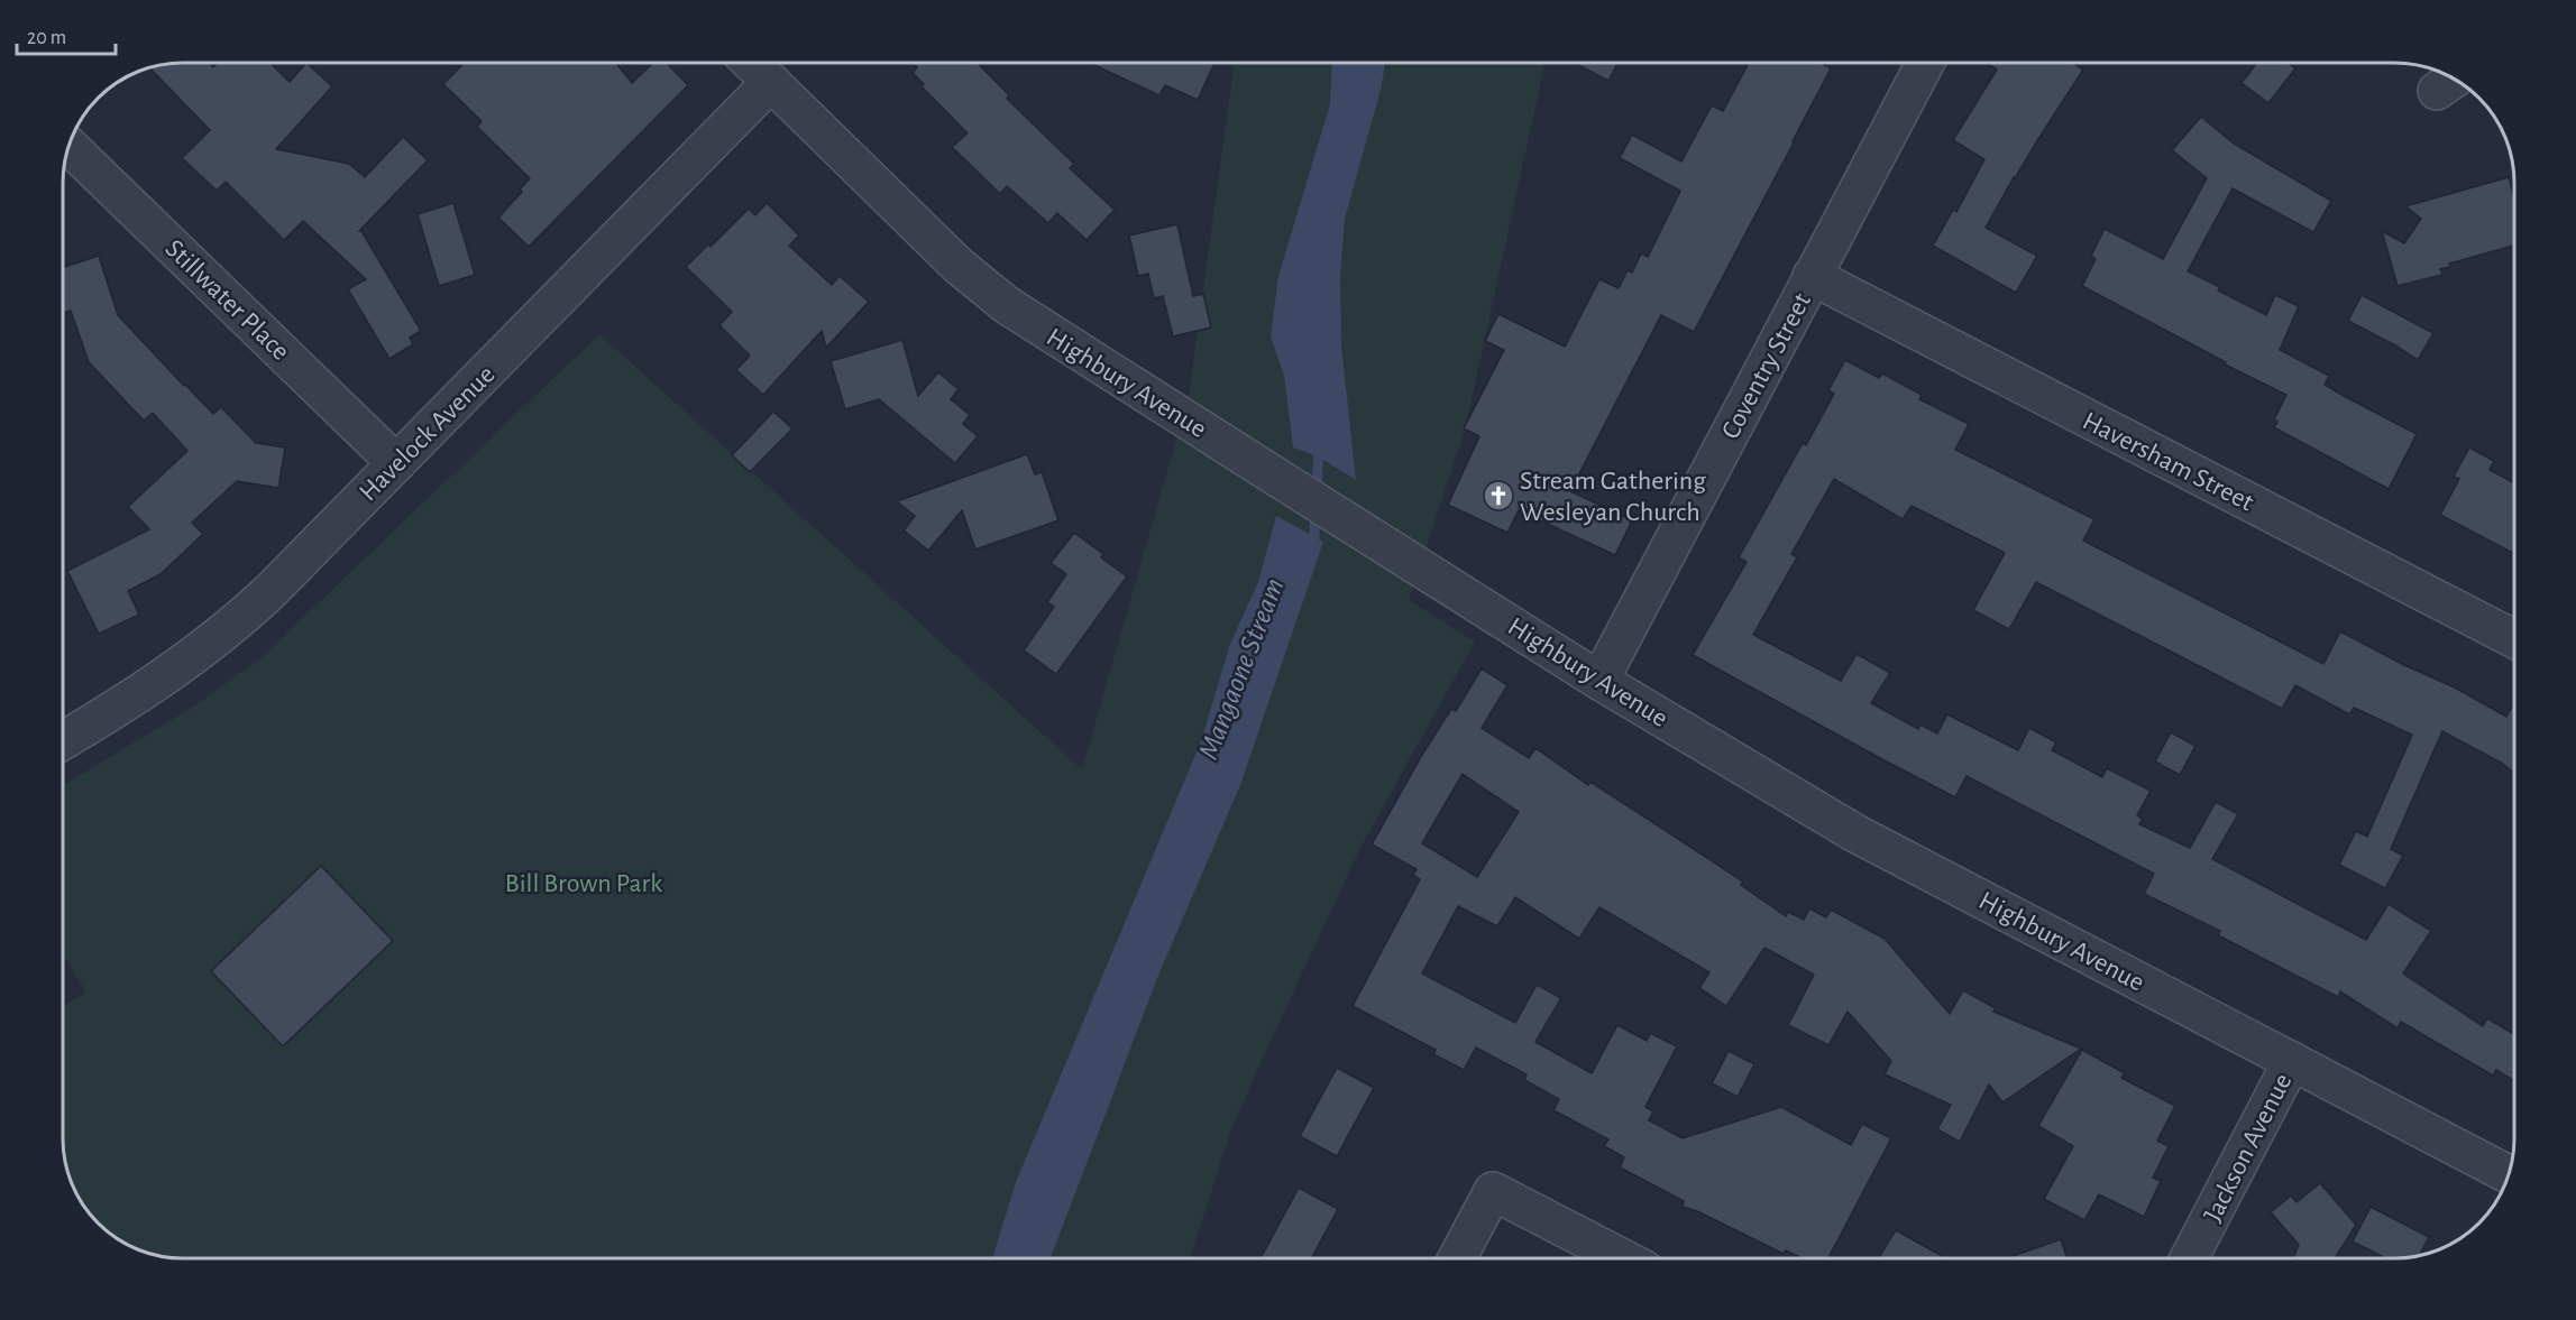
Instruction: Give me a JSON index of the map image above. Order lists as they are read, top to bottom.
{
  "streets": {
    "street": [
      "Stillwater Place",
      "Coventry Street",
      "Highbury Avenue",
      "Havelock Avenue",
      "Haversham Street",
      "Jackson Avenue"
    ]
  },
  "crossings": [
    ["Stillwater Place", "Havelock Avenue"],
    ["Coventry Street", "Highbury Avenue"],
    ["Coventry Street", "Haversham Street"],
    ["Highbury Avenue", "Havelock Avenue"],
    ["Highbury Avenue", "Jackson Avenue"]
  ],
  "water": ["Mangaone Stream"],
  "parks": ["Bill Brown Park"],
  "places": {
    "church": ["Stream Gathering Wesleyan Church"]
  },
  "scale_bar": "20 m"
}
